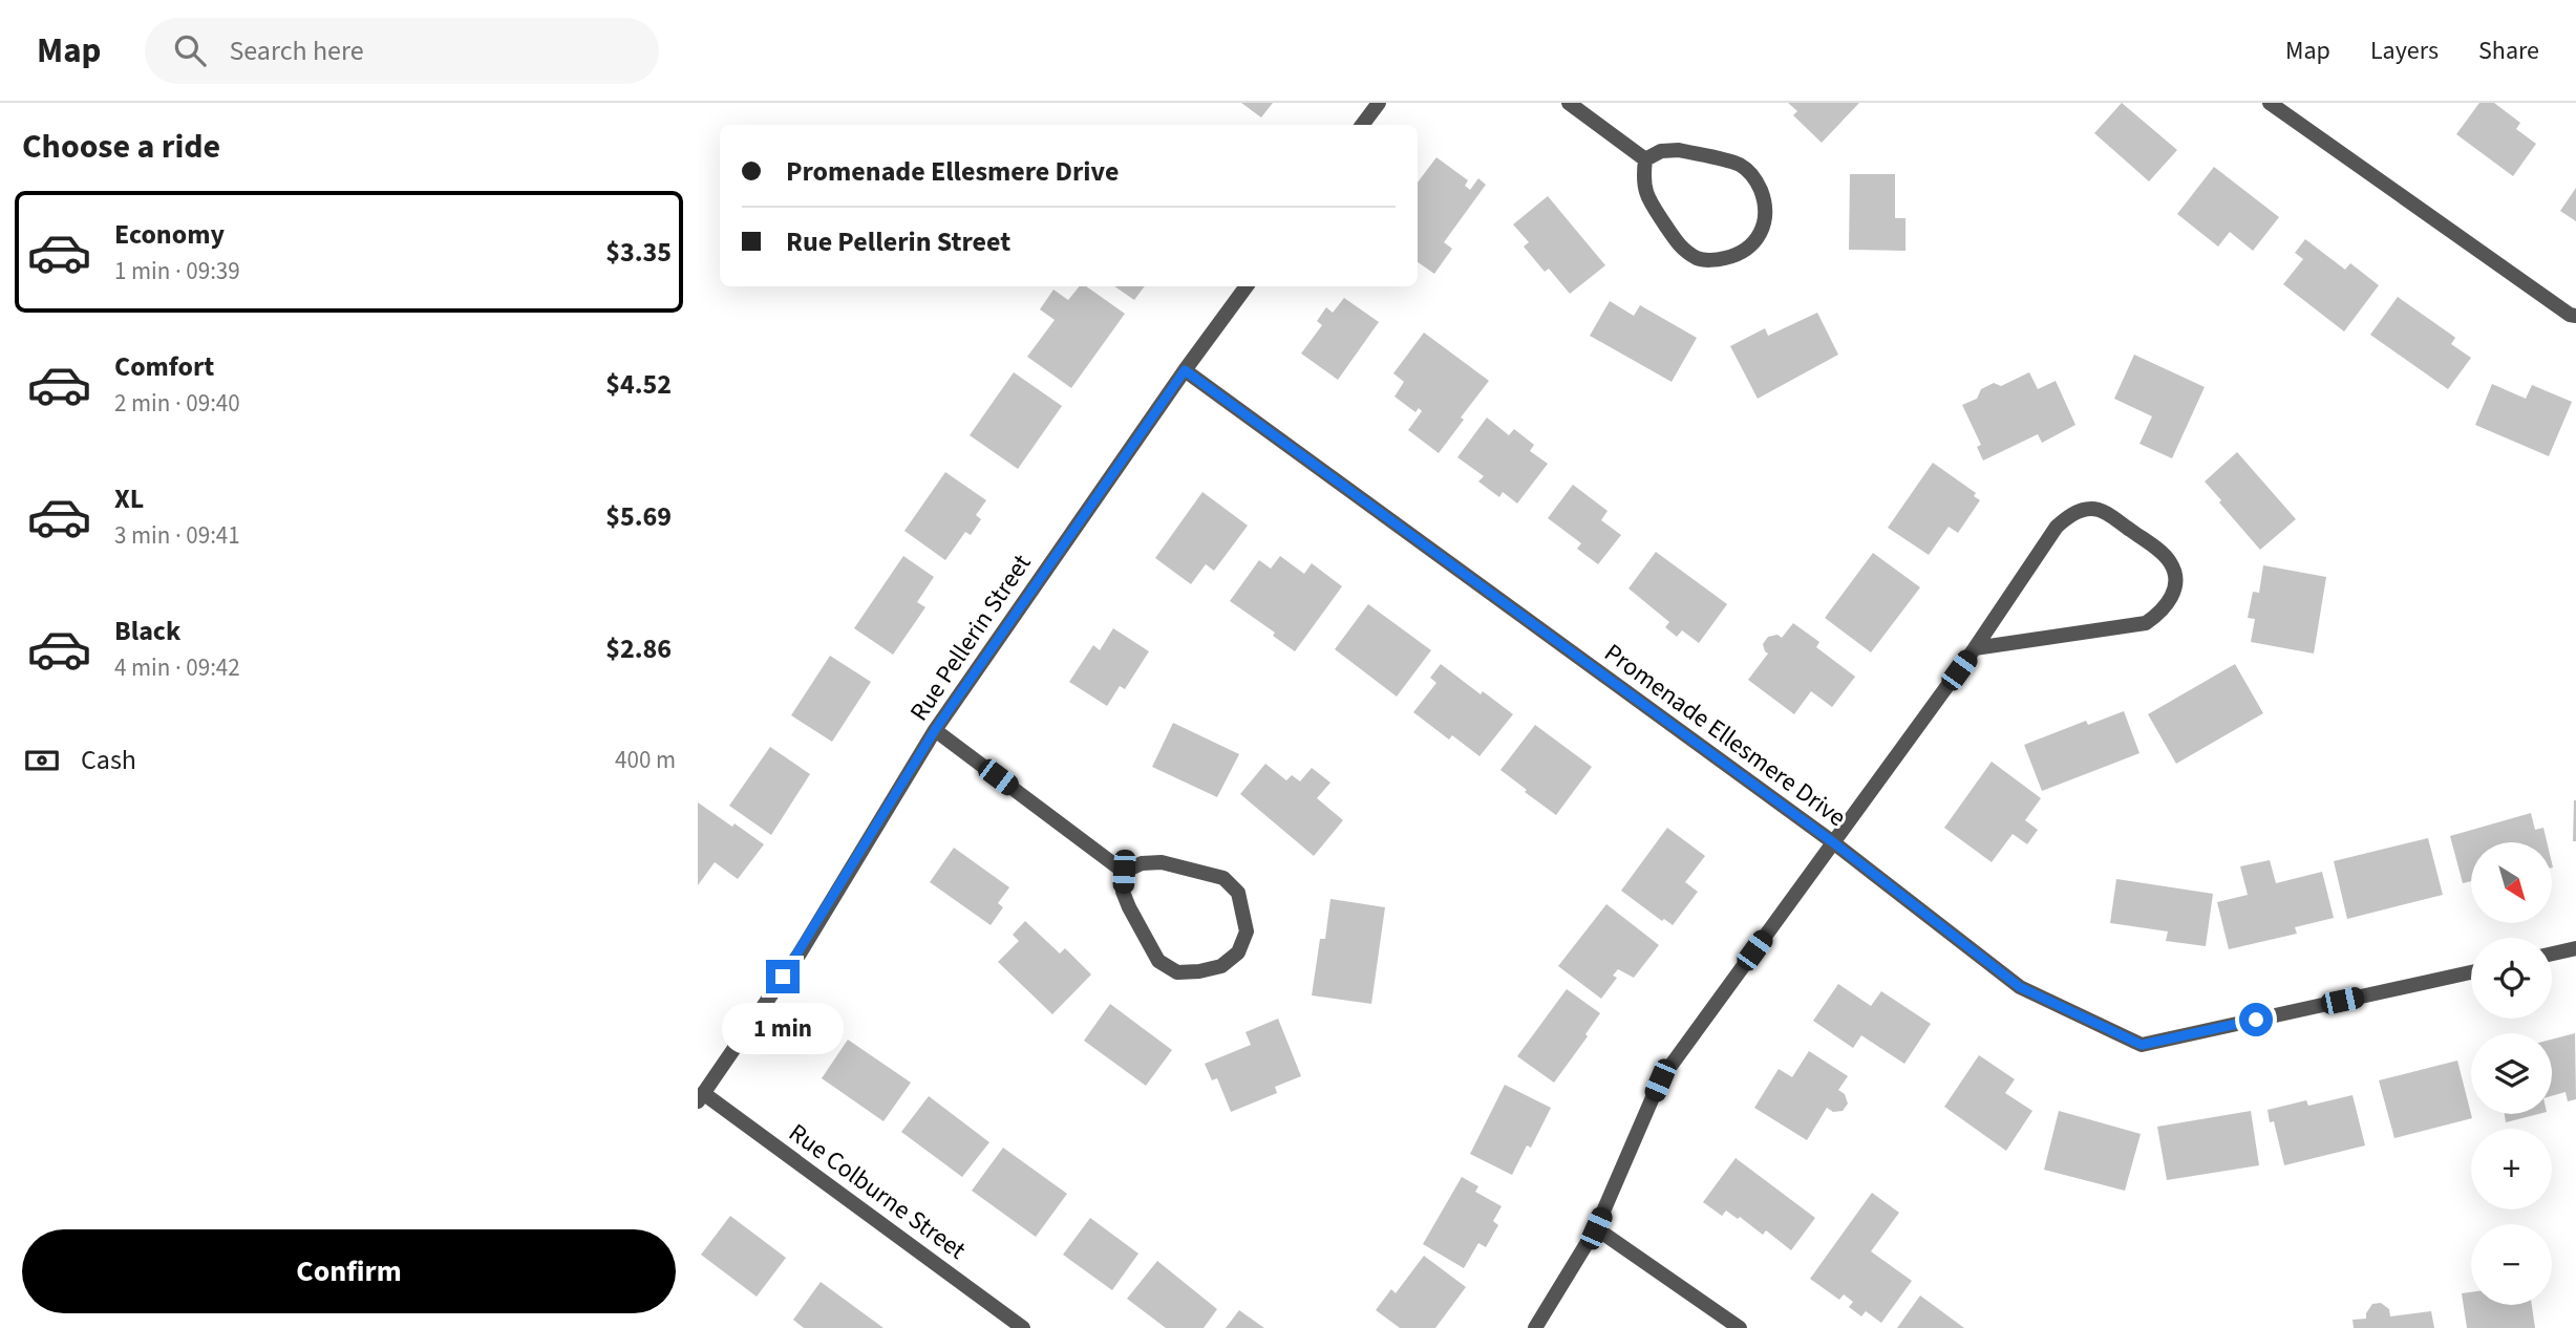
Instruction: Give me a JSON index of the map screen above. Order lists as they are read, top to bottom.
{
  "streets": {
    "street": ["Rue Pellerin Street", "Promenade Ellesmere Drive", "Rue Colburne Street"]
  },
  "crossings": [
    ["Rue Pellerin Street", "Promenade Ellesmere Drive"],
    ["Rue Pellerin Street", "Rue Colburne Street"]
  ],
  "north": "bottom right",
  "page": {
    "header": "Map",
    "search": "Search here",
    "nav": ["Map", "Layers", "Share"],
    "heading": "Choose a ride",
    "banner": ["Promenade Ellesmere Drive", "Rue Pellerin Street"],
    "list": [
      {
        "name": "Economy",
        "note": "1 min · 09:39",
        "value": "$3.35"
      },
      {
        "name": "Comfort",
        "note": "2 min · 09:40",
        "value": "$4.52"
      },
      {
        "name": "XL",
        "note": "3 min · 09:41",
        "value": "$5.69"
      },
      {
        "name": "Black",
        "note": "4 min · 09:42",
        "value": "$2.86"
      }
    ],
    "pay": ["Cash", "400 m"],
    "map_buttons": ["+", "−"],
    "bubble": "1 min",
    "buttons": "Confirm"
  }
}
